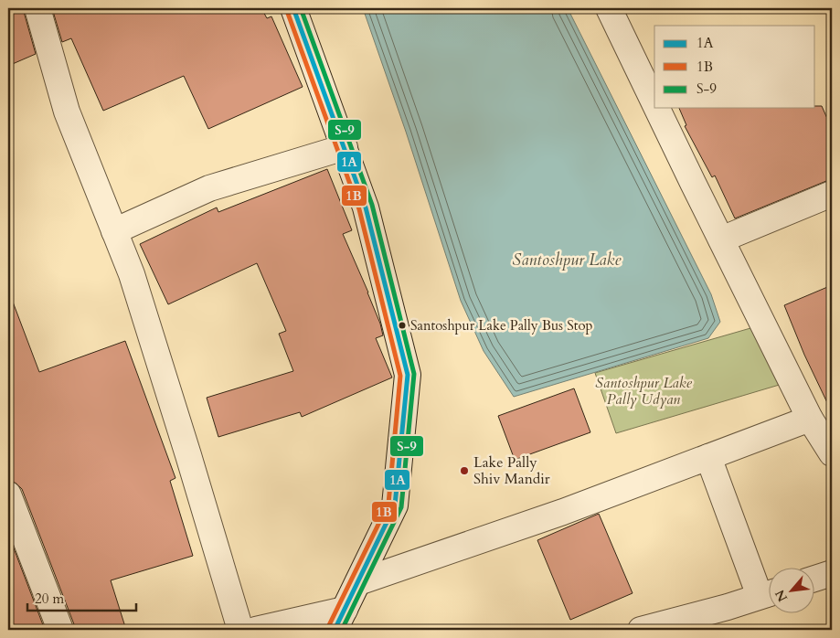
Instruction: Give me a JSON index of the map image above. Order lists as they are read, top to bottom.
{
  "water": ["Santoshpur Lake"],
  "parks": ["Santoshpur Lake Pally Udyan"],
  "places": ["Santoshpur Lake Pally Bus Stop", "Lake Pally Shiv Mandir"],
  "lines": ["transit line 1A", "transit line S-9", "transit line 1B"],
  "legend": ["1A", "1B", "S-9"],
  "scale_bar": "20 m",
  "north": "bottom left"
}
